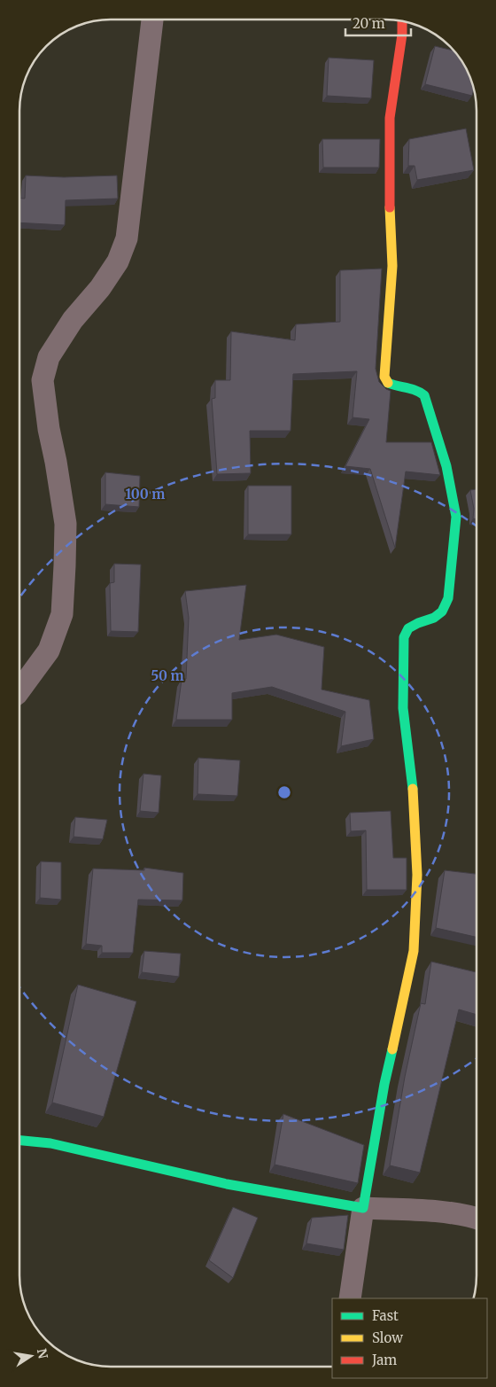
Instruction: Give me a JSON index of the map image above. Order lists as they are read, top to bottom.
{
  "legend": ["Fast", "Slow", "Jam"],
  "scale_bar": "20 m",
  "north": "right",
  "rings": ["100 m", "50 m"]
}
